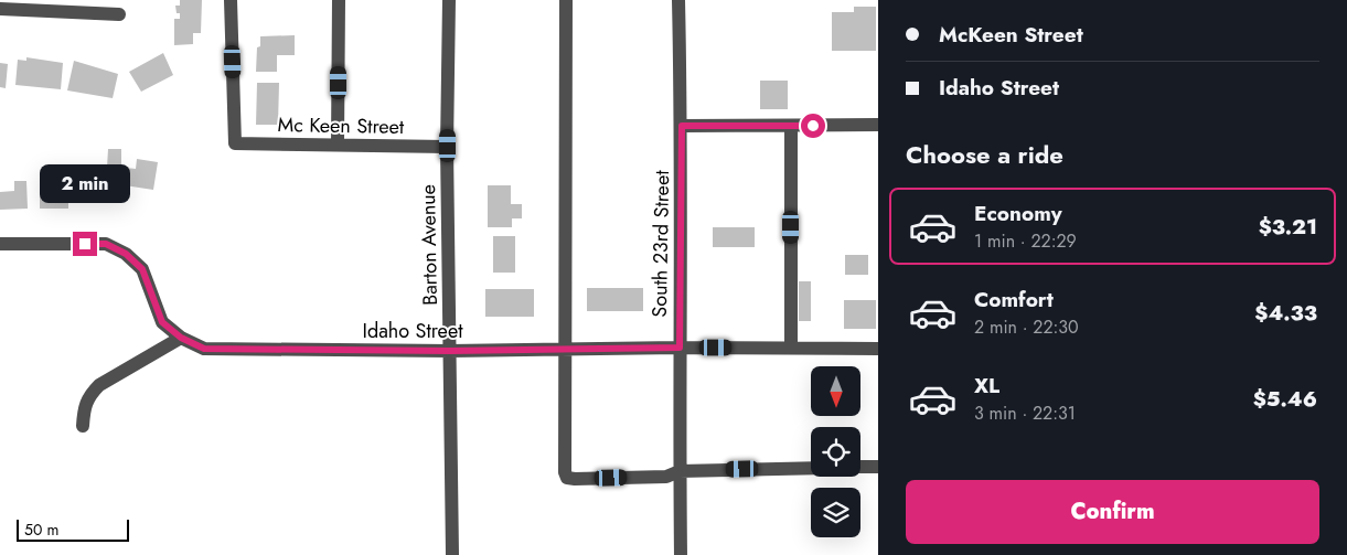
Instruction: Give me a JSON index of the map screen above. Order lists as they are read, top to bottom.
{
  "streets": {
    "street": [
      "Mc Keen Street",
      "South 23rd Street",
      "Barton Avenue",
      "Idaho Street"
    ]
  },
  "crossings": [
    ["Mc Keen Street", "Barton Avenue"],
    ["South 23rd Street", "Idaho Street"],
    ["Barton Avenue", "Idaho Street"]
  ],
  "scale_bar": "50 m",
  "north": "bottom",
  "page": {
    "banner": ["McKeen Street", "Idaho Street"],
    "heading": "Choose a ride",
    "bubble": "2 min",
    "list": [
      {
        "name": "Economy",
        "note": "1 min · 22:29",
        "value": "$3.21"
      },
      {
        "name": "Comfort",
        "note": "2 min · 22:30",
        "value": "$4.33"
      },
      {
        "name": "XL",
        "note": "3 min · 22:31",
        "value": "$5.46"
      }
    ],
    "buttons": "Confirm",
    "scale": "50 m"
  }
}
